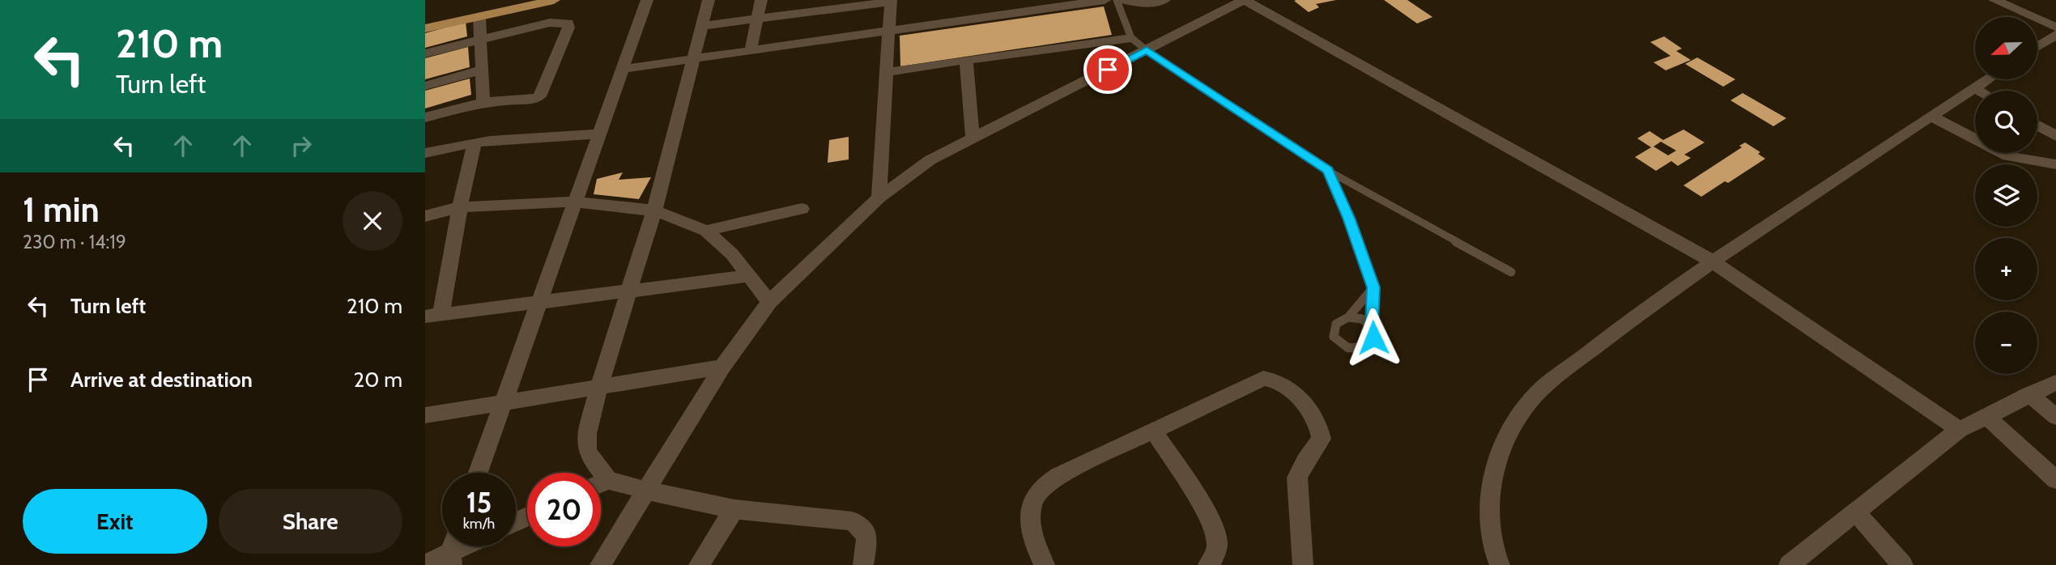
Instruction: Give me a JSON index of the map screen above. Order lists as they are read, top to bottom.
{
  "north": "left",
  "page": {
    "turn": ["210 m", "Turn left"],
    "map_buttons": ["+", "−"],
    "heading": ["1 min", "230 m · 14:19"],
    "list": [
      {
        "name": "Turn left",
        "value": "210 m"
      },
      {
        "name": "Arrive at destination",
        "value": "20 m"
      }
    ],
    "speed": "15 km/h",
    "limit": "20",
    "buttons": ["Exit", "Share"]
  }
}
